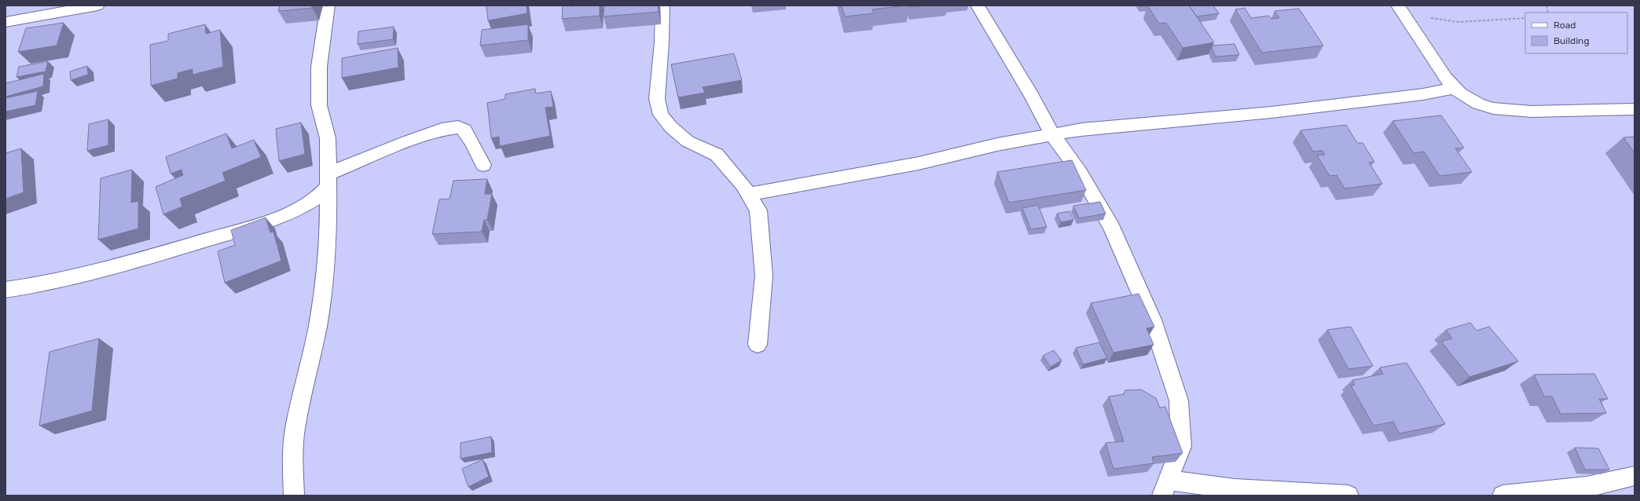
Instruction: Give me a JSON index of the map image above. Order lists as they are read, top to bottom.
{
  "legend": ["Road", "Building"]
}
